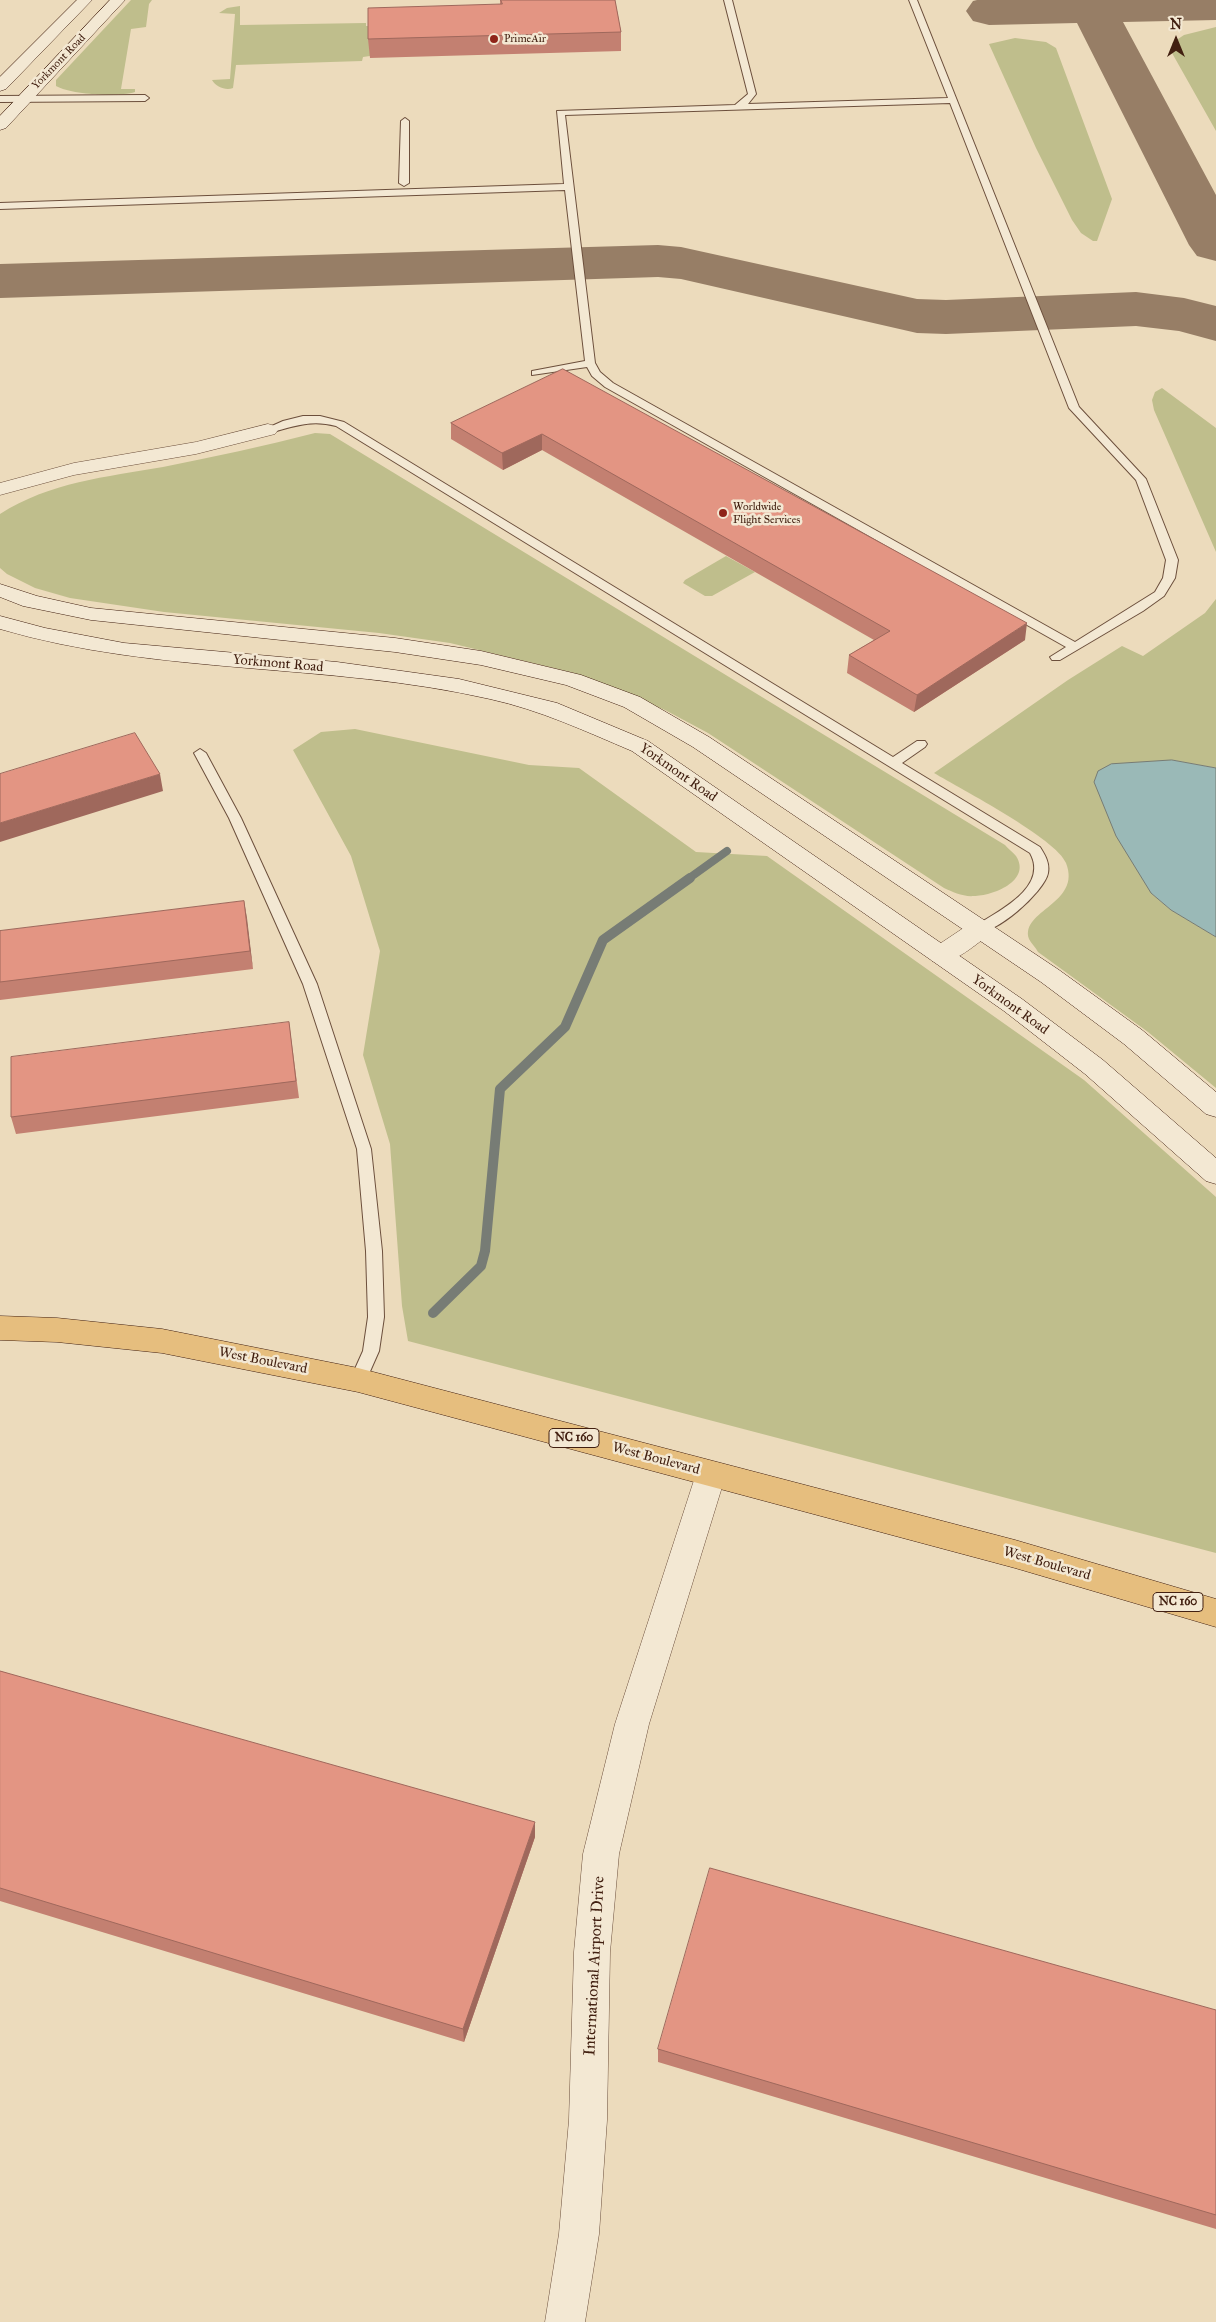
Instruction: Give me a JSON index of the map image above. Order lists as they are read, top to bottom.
{
  "streets": {
    "main road": ["West Boulevard", "NC 160"],
    "street": ["Yorkmont Road", "International Airport Drive"]
  },
  "crossings": [
    ["West Boulevard", "International Airport Drive"]
  ],
  "places": ["PrimeAir", "Worldwide Flight Services"],
  "north": "top"
}
